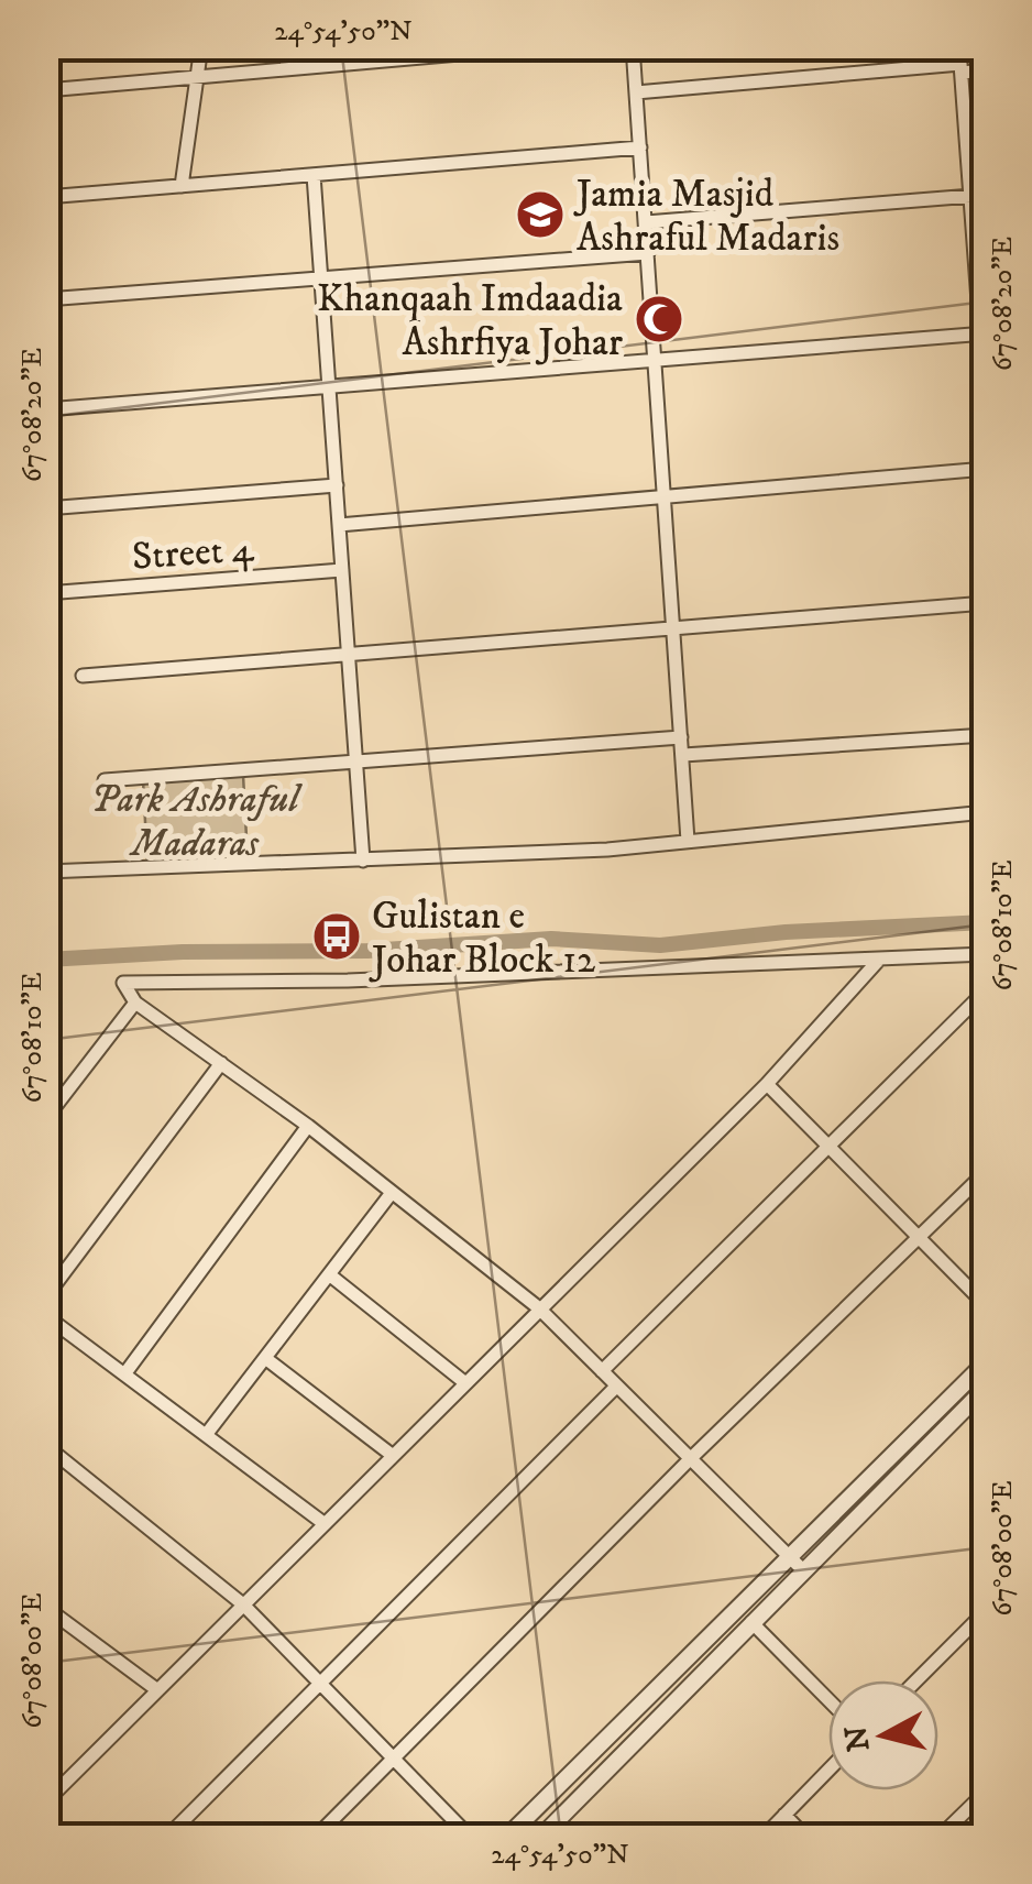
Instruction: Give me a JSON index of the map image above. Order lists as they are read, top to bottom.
{
  "streets": {
    "street": ["Street 4"]
  },
  "parks": ["Park Ashraful Madaras"],
  "places": {
    "school or university": ["Jamia Masjid Ashraful Madaris"],
    "mosque": ["Khanqaah Imdaadia Ashrfiya Johar"],
    "bus stop": ["Gulistan e Johar Block 12"]
  },
  "north": "left",
  "coordinates": [
    "24°54'50\"N",
    "67°08'20\"E",
    "67°08'10\"E",
    "67°08'00\"E"
  ]
}
